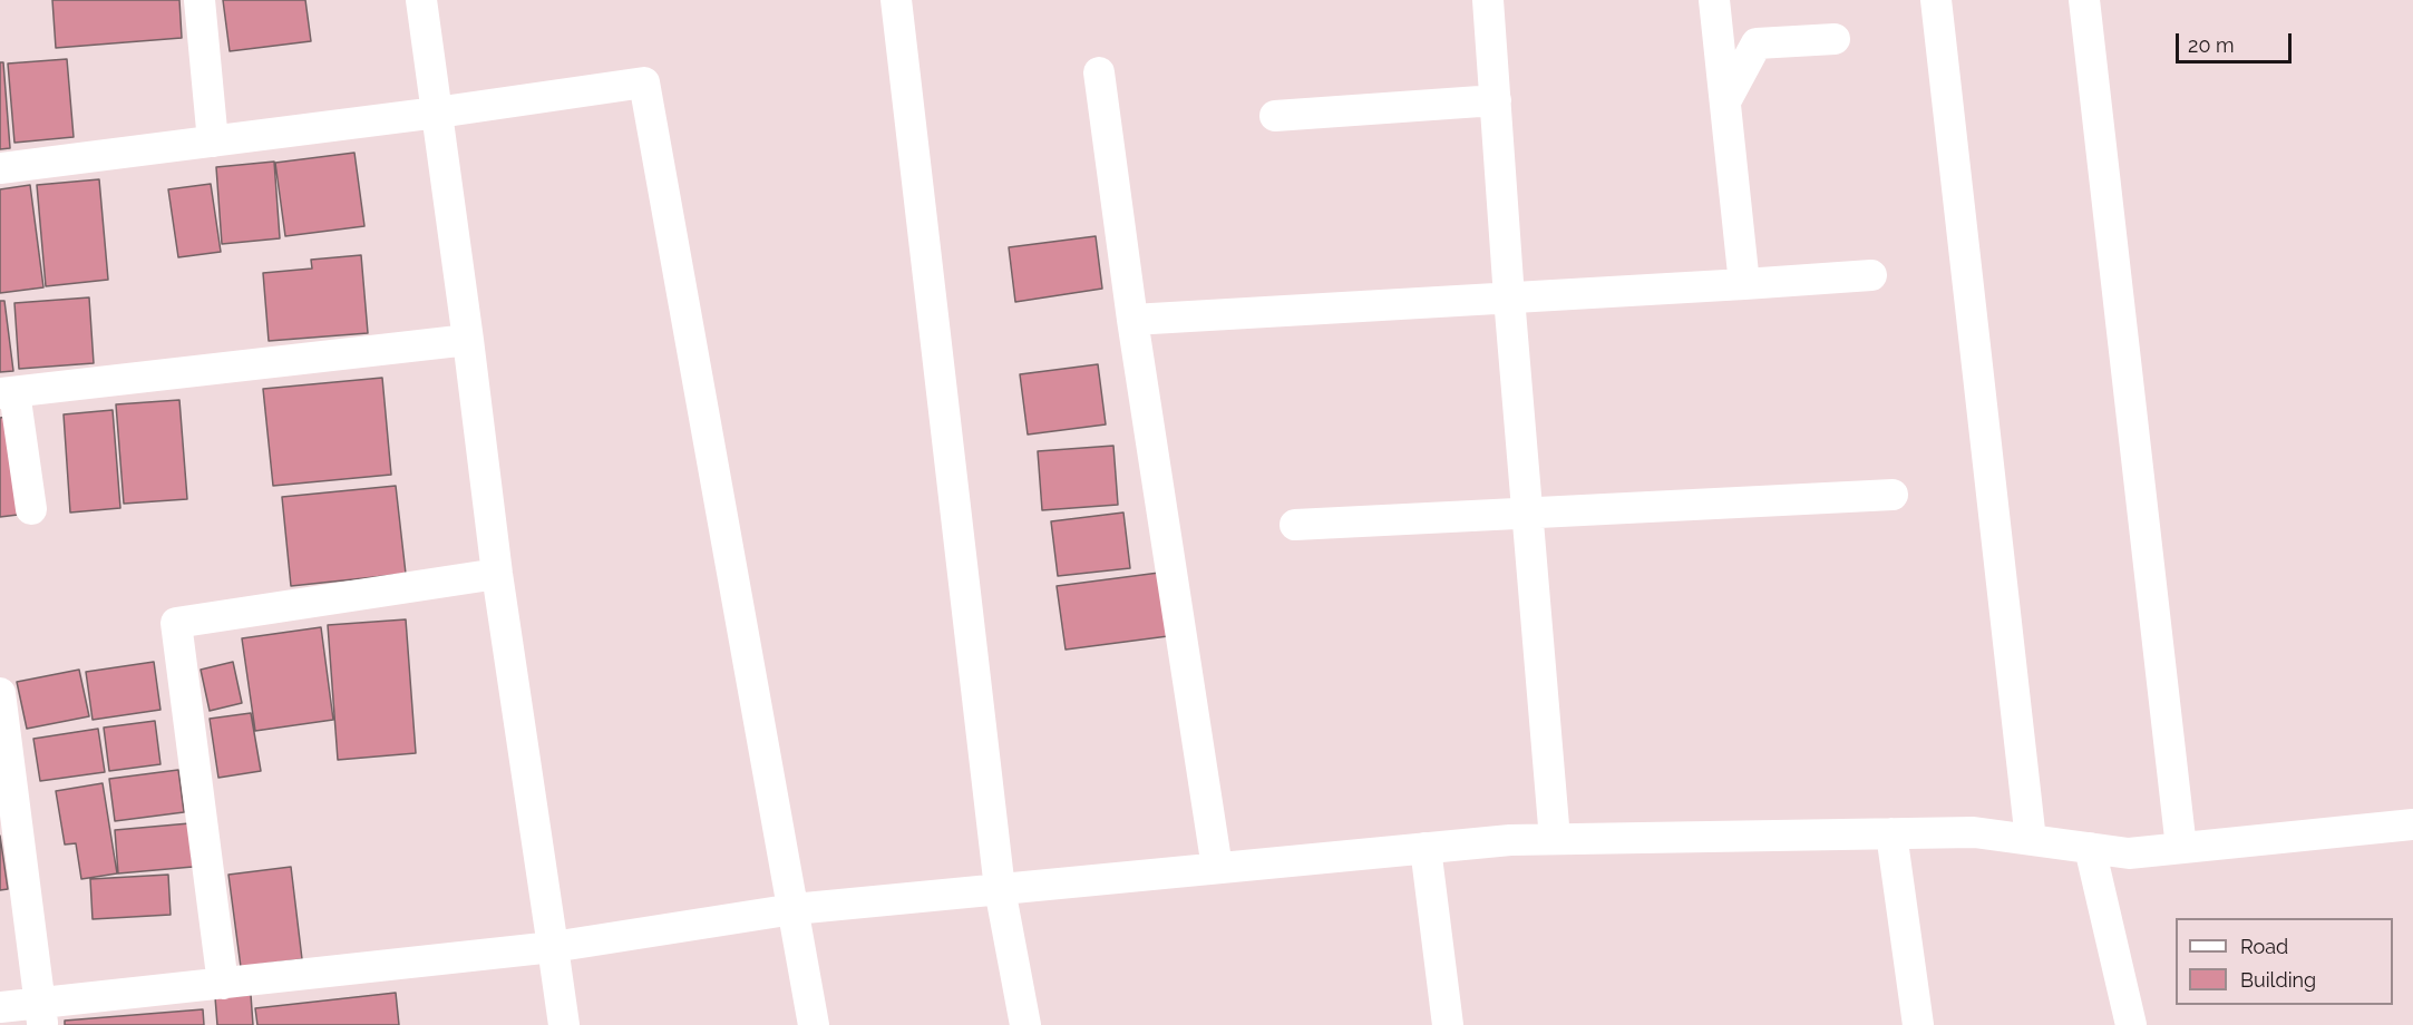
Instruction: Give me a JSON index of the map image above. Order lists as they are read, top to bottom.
{
  "legend": ["Road", "Building"],
  "scale_bar": "20 m"
}
